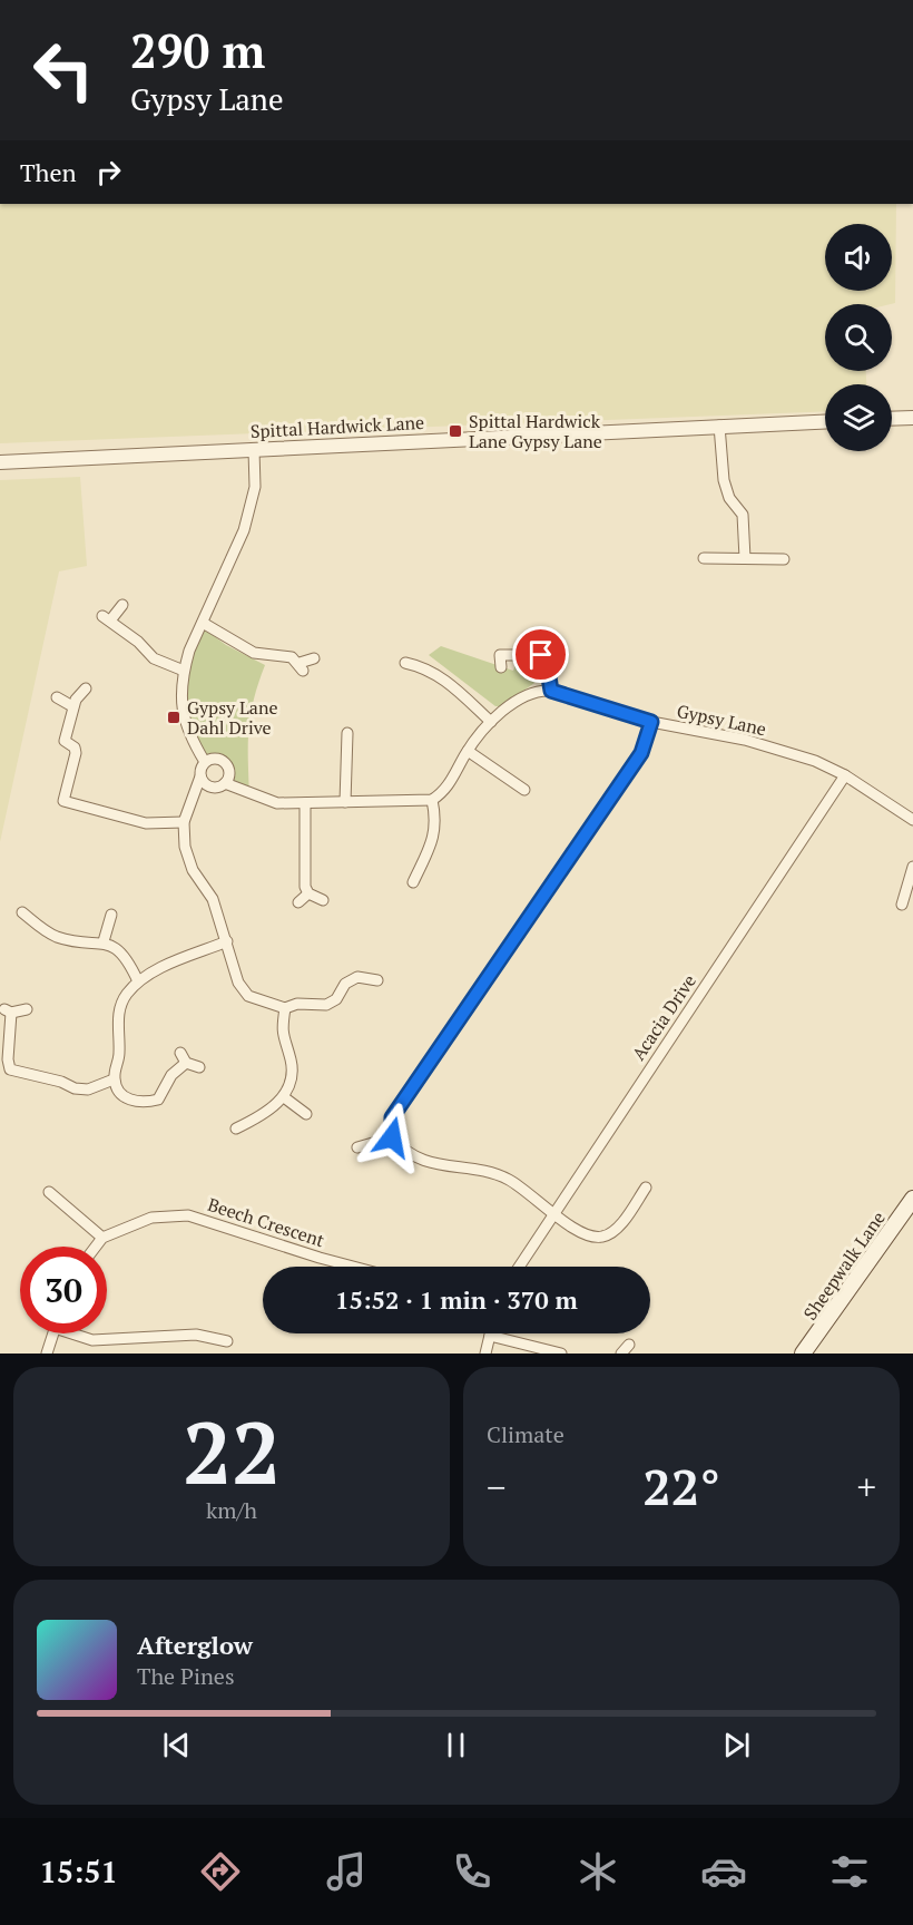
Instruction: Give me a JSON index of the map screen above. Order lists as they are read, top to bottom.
{
  "streets": {
    "main road": ["Sheepwalk Lane"],
    "street": [
      "Spittal Hardwick Lane",
      "Gypsy Lane",
      "Acacia Drive",
      "Beech Crescent"
    ]
  },
  "crossings": [
    ["Gypsy Lane", "Acacia Drive"]
  ],
  "places": {
    "transit": ["Spittal Hardwick Lane Gypsy Lane", "Gypsy Lane Dahl Drive"]
  },
  "page": {
    "turn": ["290 m", "Gypsy Lane"],
    "then": "Then",
    "limit": "30",
    "trip": "15:52 · 1 min · 370 m",
    "tile": [
      ["22", "km/h"],
      "Climate"
    ],
    "heat": ["−", "22°", "+"],
    "song": ["Afterglow", "The Pines"],
    "tabs": "15:51"
  }
}
